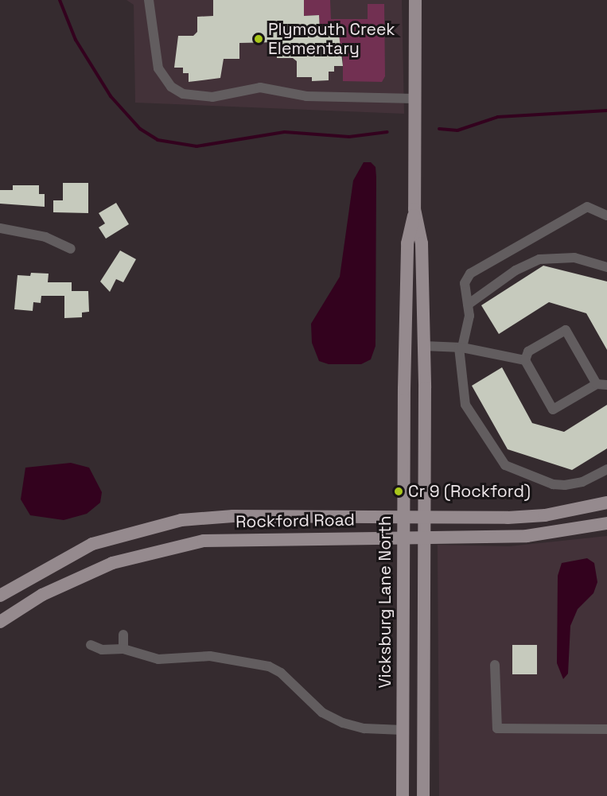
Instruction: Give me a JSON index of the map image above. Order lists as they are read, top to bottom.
{
  "streets": {
    "main road": ["Rockford Road", "Vicksburg Lane North"]
  },
  "crossings": [
    ["Rockford Road", "Vicksburg Lane North"]
  ],
  "places": ["Plymouth Creek Elementary", "Cr 9 (Rockford)"]
}
